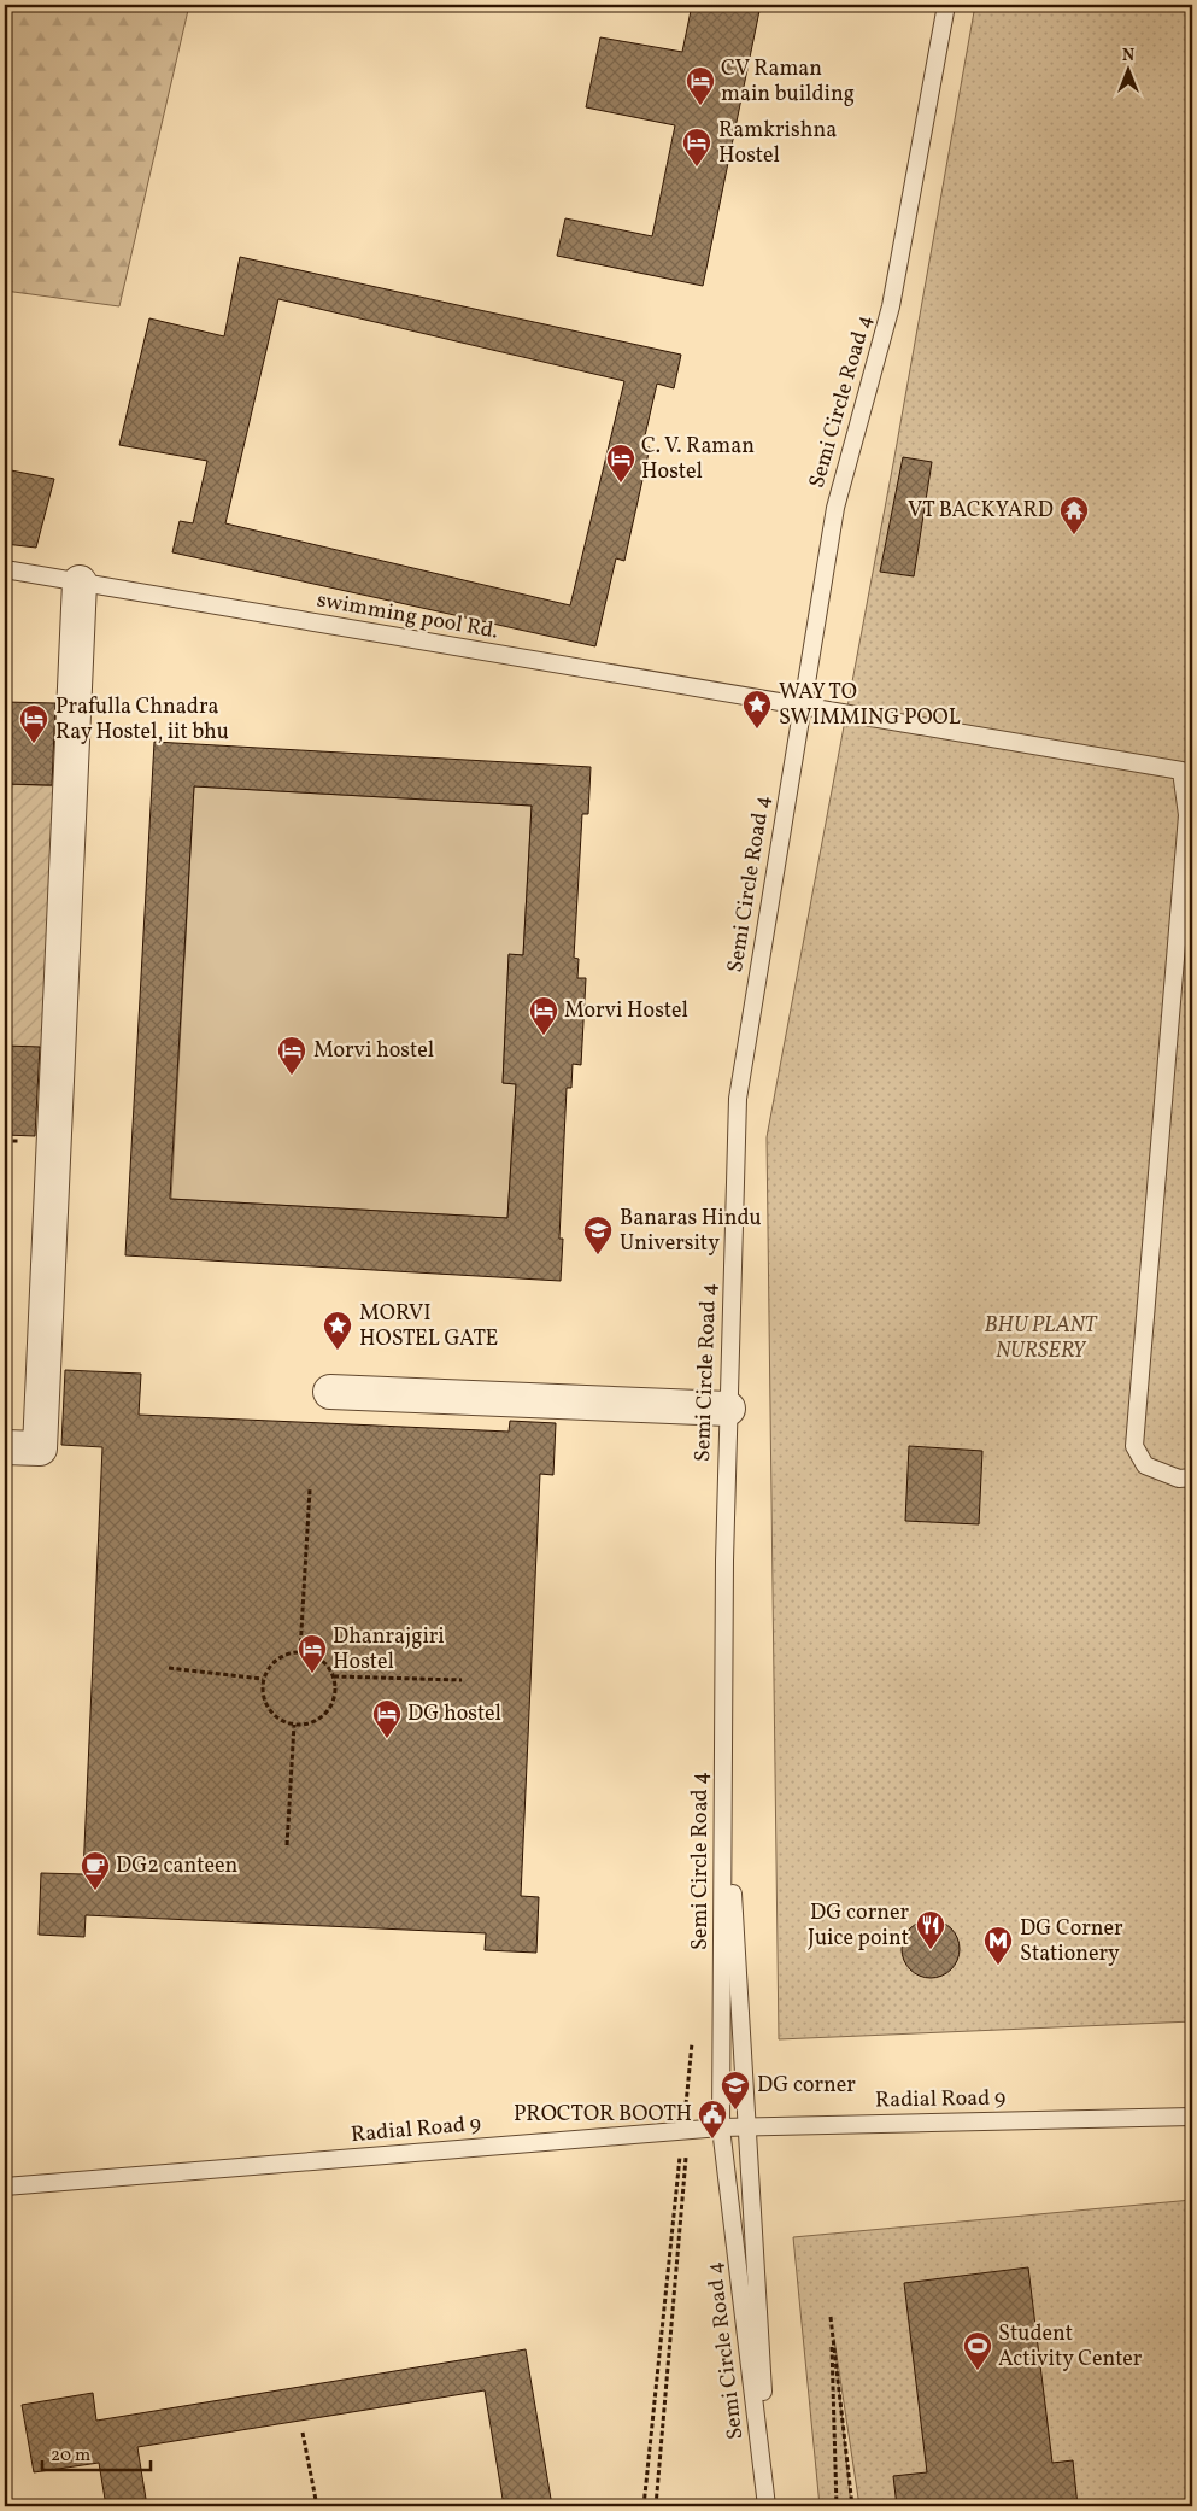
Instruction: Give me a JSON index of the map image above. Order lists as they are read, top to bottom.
{
  "streets": {
    "lane": ["Semi Circle Road 4", "swimming pool Rd.", "Radial Road 9"]
  },
  "crossings": [
    ["Semi Circle Road 4", "swimming pool Rd."],
    ["Semi Circle Road 4", "Radial Road 9"]
  ],
  "parks": ["BHU PLANT NURSERY"],
  "places": {
    "hotel": [
      "CV Raman main building",
      "Ramkrishna Hostel",
      "C. V. Raman Hostel",
      "Prafulla Chnadra Ray Hostel, iit bhu",
      "Morvi Hostel",
      "Morvi hostel",
      "Dhanrajgiri Hostel",
      "DG hostel"
    ],
    "temple": ["VT BACKYARD"],
    "place": ["WAY TO SWIMMING POOL", "MORVI HOSTEL GATE"],
    "school or university": ["Banaras Hindu University", "DG corner"],
    "cafe": ["DG2 canteen"],
    "restaurant": ["DG corner Juice point"],
    "metro station": ["DG Corner Stationery"],
    "public building": ["PROCTOR BOOTH"],
    "sports": ["Student Activity Center"]
  },
  "scale_bar": "20 m",
  "north": "top"
}
